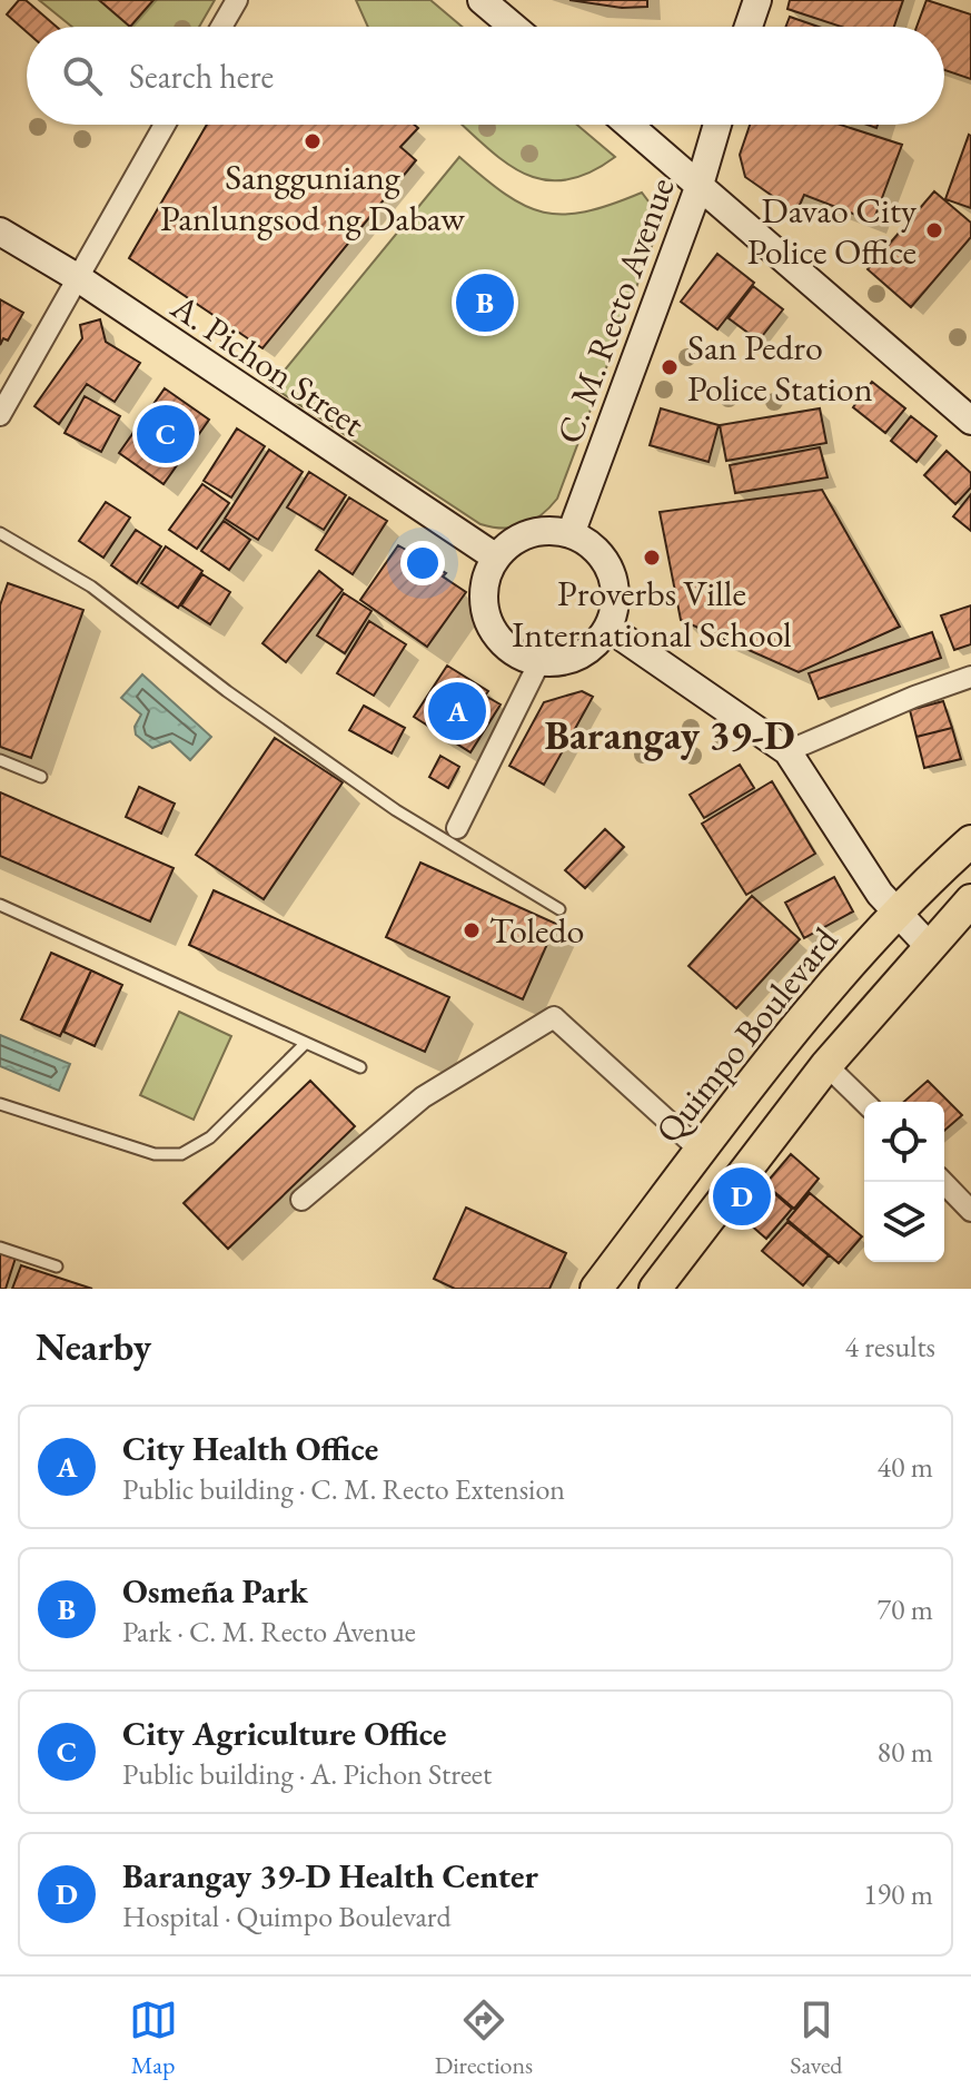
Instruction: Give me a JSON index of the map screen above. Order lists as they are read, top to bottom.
{
  "streets": {
    "main road": ["C. M. Recto Avenue", "A. Pichon Street", "Quimpo Boulevard"]
  },
  "crossings": [
    ["C. M. Recto Avenue", "A. Pichon Street"]
  ],
  "districts": ["Barangay 39-D"],
  "places": [
    "Sangguniang Panlungsod ng Dabaw",
    "Davao City Police Office",
    "San Pedro Police Station",
    "Proverbs Ville International School",
    "Toledo"
  ],
  "page": {
    "search": "Search here",
    "pins": [
      "B",
      "C",
      "A",
      "D"
    ],
    "heading": ["Nearby", "4 results"],
    "list": [
      {
        "mark": "A",
        "name": "City Health Office",
        "note": "Public building · C. M. Recto Extension",
        "value": "40 m"
      },
      {
        "mark": "B",
        "name": "Osmeña Park",
        "note": "Park · C. M. Recto Avenue",
        "value": "70 m"
      },
      {
        "mark": "C",
        "name": "City Agriculture Office",
        "note": "Public building · A. Pichon Street",
        "value": "80 m"
      },
      {
        "mark": "D",
        "name": "Barangay 39-D Health Center",
        "note": "Hospital · Quimpo Boulevard",
        "value": "190 m"
      }
    ],
    "nav": ["Map", "Directions", "Saved"]
  }
}
